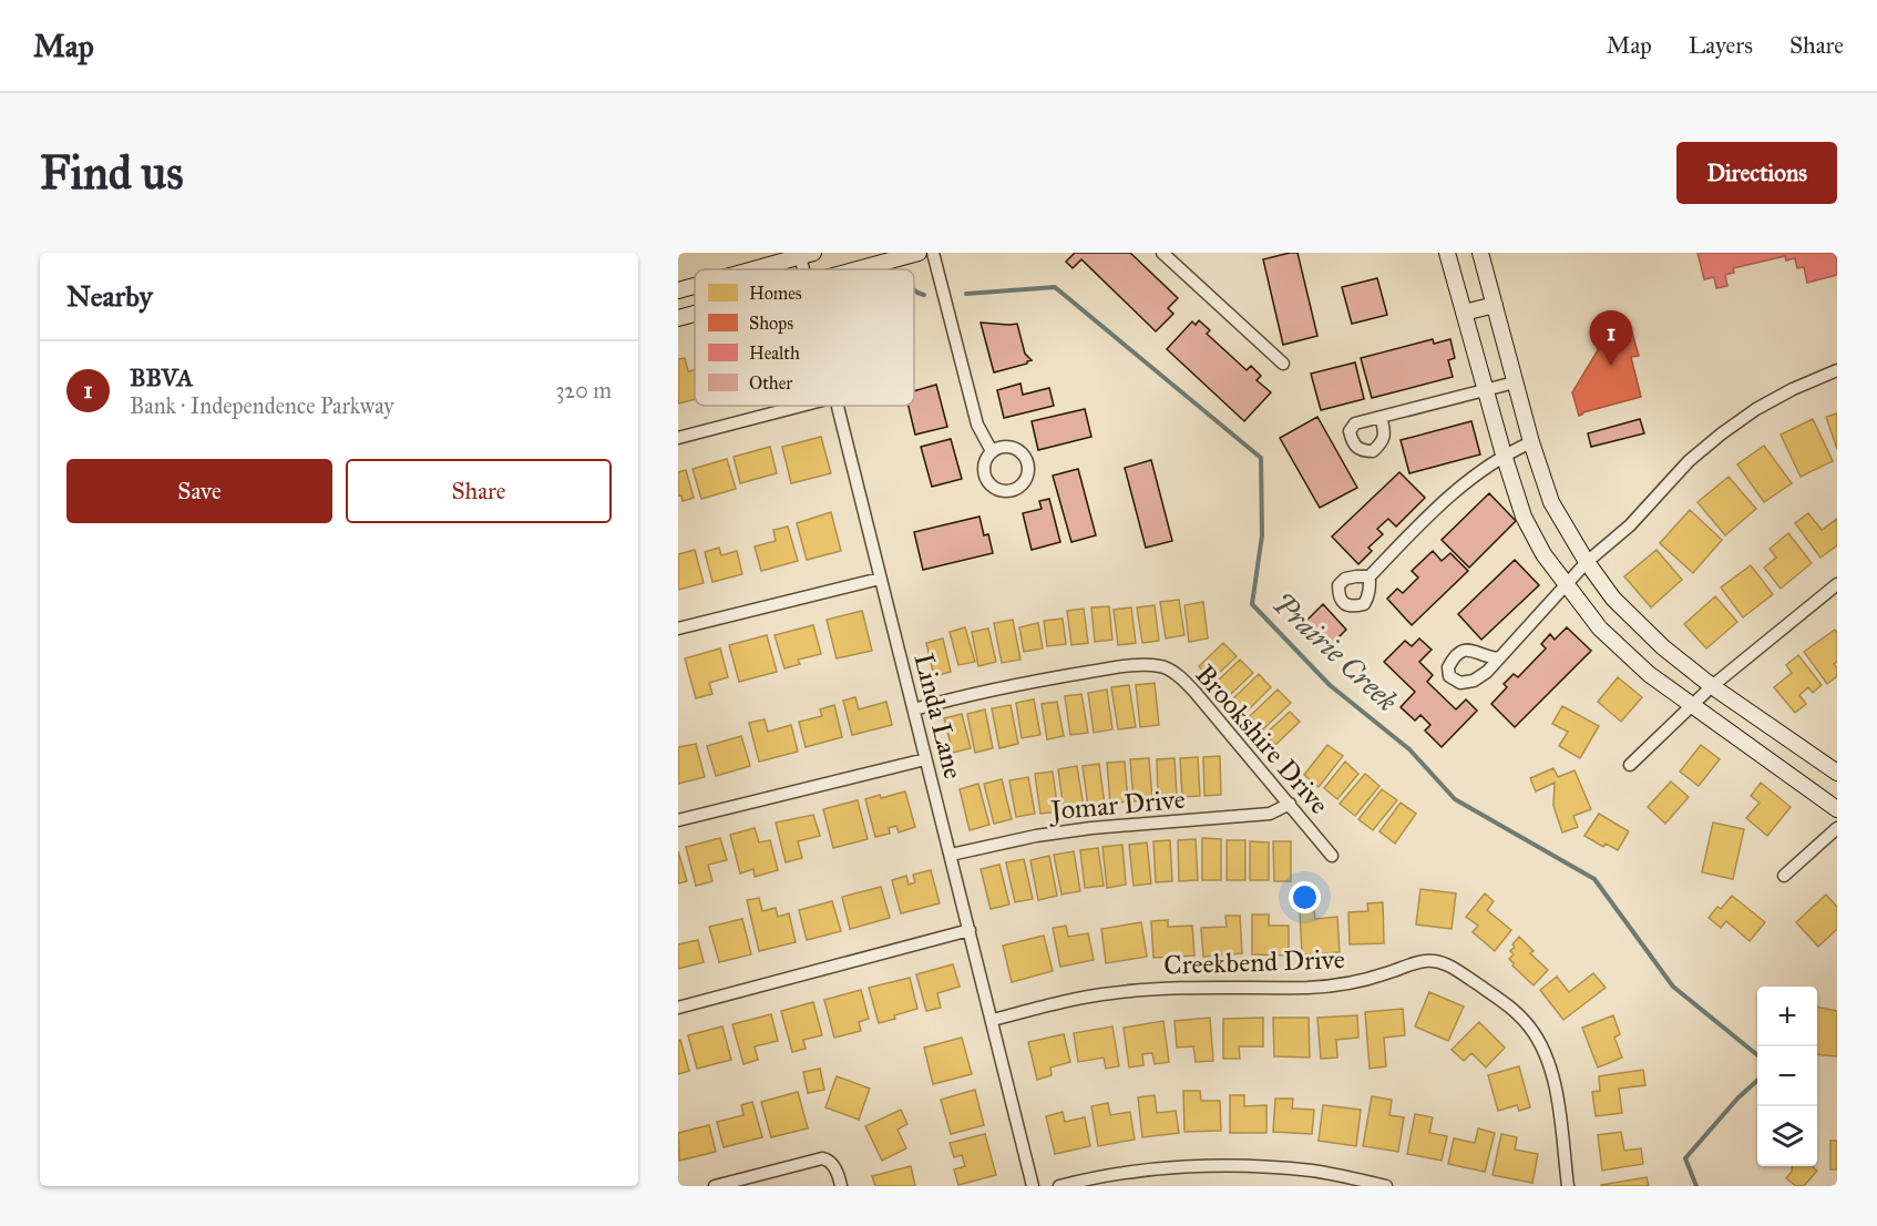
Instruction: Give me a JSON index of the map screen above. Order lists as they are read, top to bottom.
{
  "streets": {
    "street": [
      "Linda Lane",
      "Brookshire Drive",
      "Jomar Drive",
      "Creekbend Drive"
    ]
  },
  "crossings": [
    ["Linda Lane", "Brookshire Drive"],
    ["Linda Lane", "Jomar Drive"],
    ["Linda Lane", "Creekbend Drive"],
    ["Brookshire Drive", "Jomar Drive"]
  ],
  "water": ["Prairie Creek"],
  "legend": [
    "Homes",
    "Shops",
    "Health",
    "Other"
  ],
  "page": {
    "header": "Map",
    "nav": ["Map", "Layers", "Share"],
    "buttons": [
      "Directions",
      ["Save", "Share"]
    ],
    "title": "Find us",
    "heading": "Nearby",
    "pins": "1",
    "list": [
      {
        "mark": "1",
        "name": "BBVA",
        "note": "Bank · Independence Parkway",
        "value": "320 m"
      }
    ],
    "map_buttons": ["+", "−"]
  }
}
